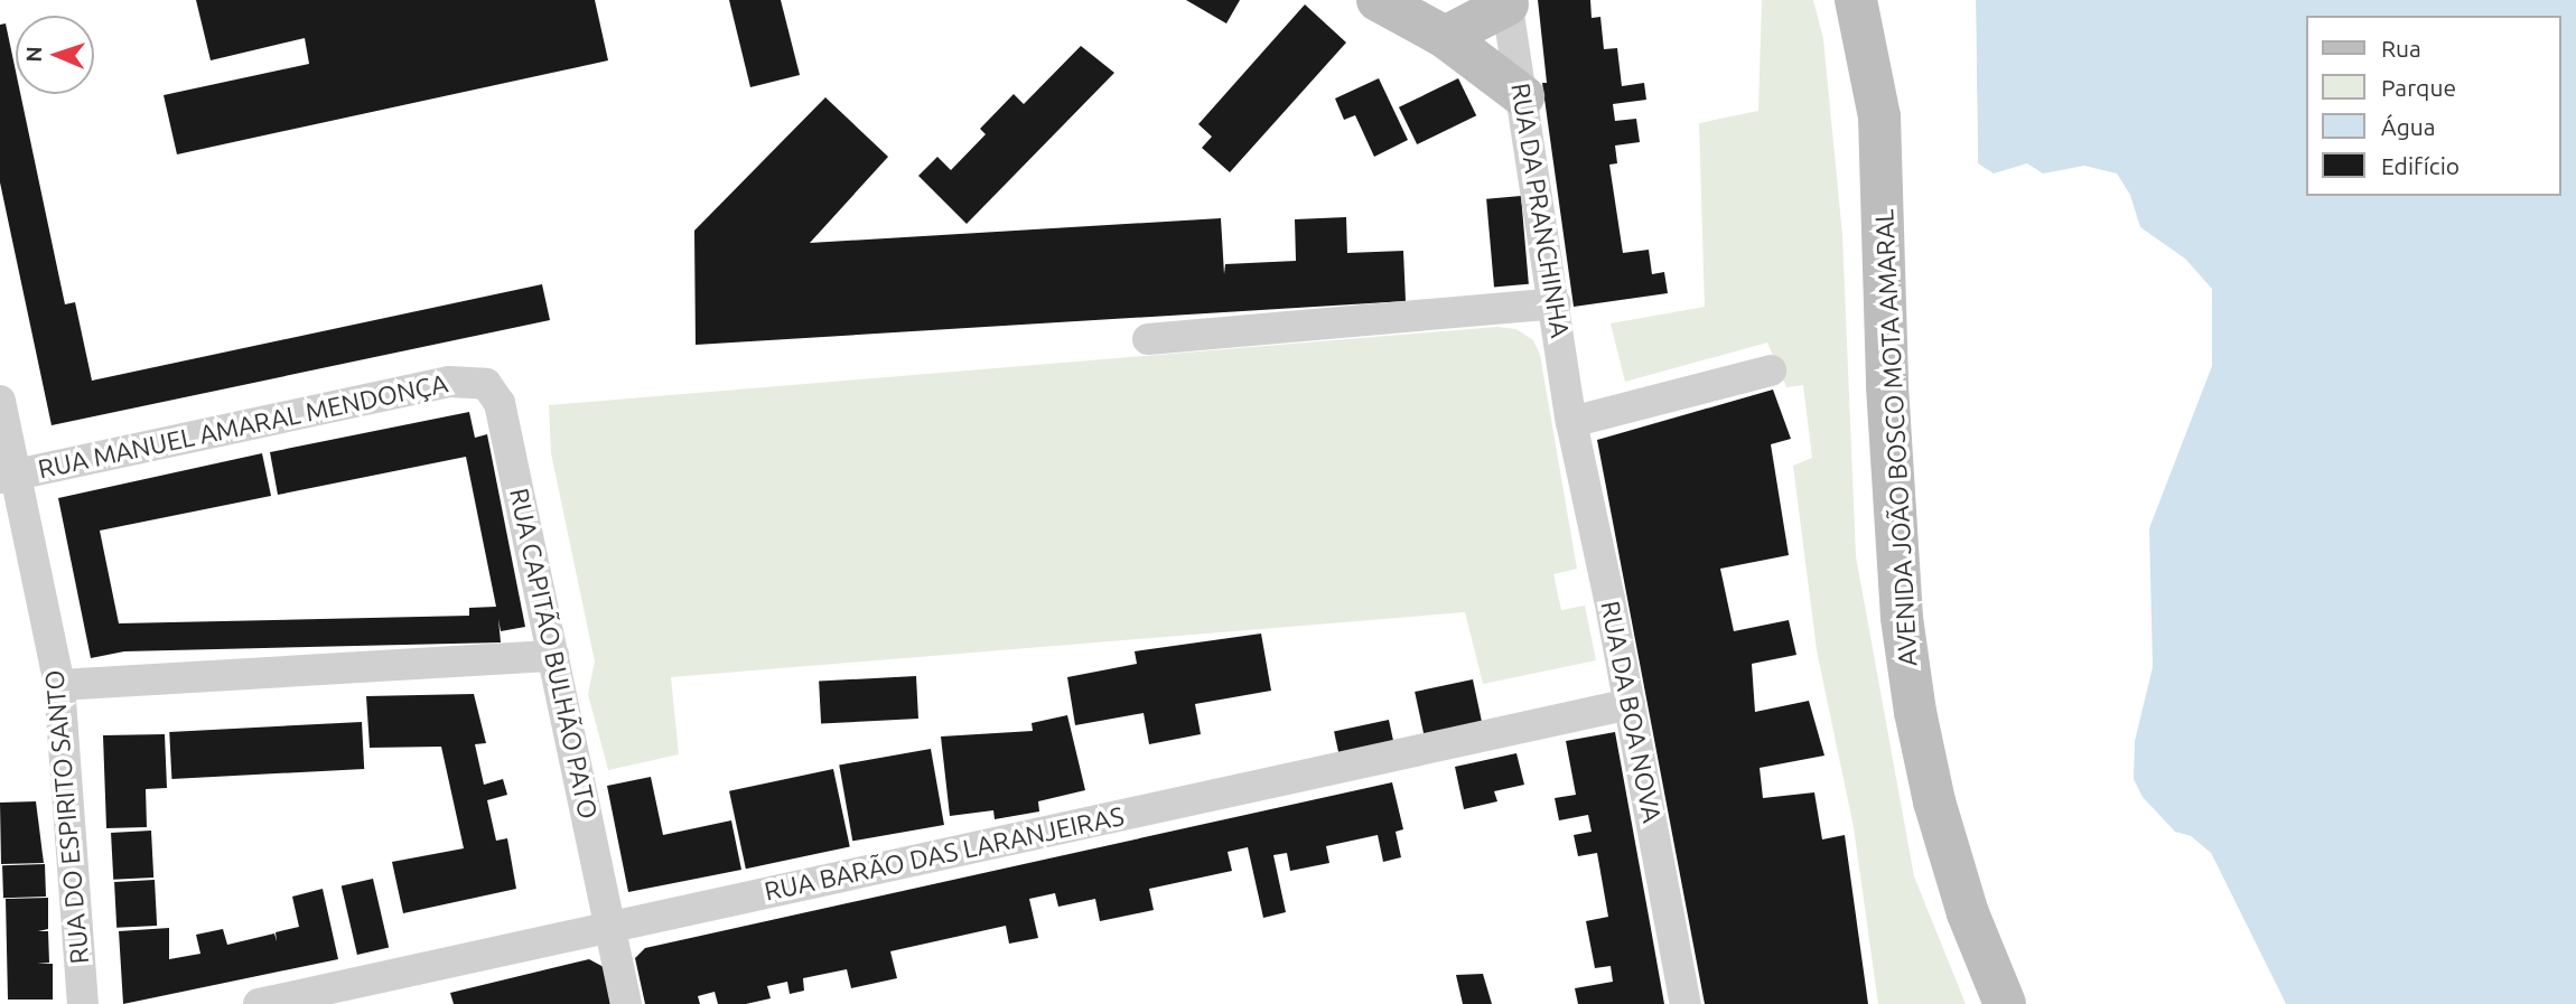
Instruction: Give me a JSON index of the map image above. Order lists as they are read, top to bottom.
{
  "streets": {
    "main road": ["AVENIDA JOÃO BOSCO MOTA AMARAL"],
    "street": [
      "RUA DA PRANCHINHA",
      "RUA MANUEL AMARAL MENDONÇA",
      "RUA CAPITÃO BULHÃO PATO",
      "RUA DA BOA NOVA",
      "RUA DO ESPIRITO SANTO",
      "RUA BARÃO DAS LARANJEIRAS"
    ]
  },
  "crossings": [
    ["RUA DA PRANCHINHA", "RUA DA BOA NOVA"],
    ["RUA MANUEL AMARAL MENDONÇA", "RUA CAPITÃO BULHÃO PATO"],
    ["RUA MANUEL AMARAL MENDONÇA", "RUA DO ESPIRITO SANTO"],
    ["RUA CAPITÃO BULHÃO PATO", "RUA BARÃO DAS LARANJEIRAS"],
    ["RUA DA BOA NOVA", "RUA BARÃO DAS LARANJEIRAS"]
  ],
  "legend": [
    "Rua",
    "Parque",
    "Água",
    "Edifício"
  ],
  "north": "left"
}
